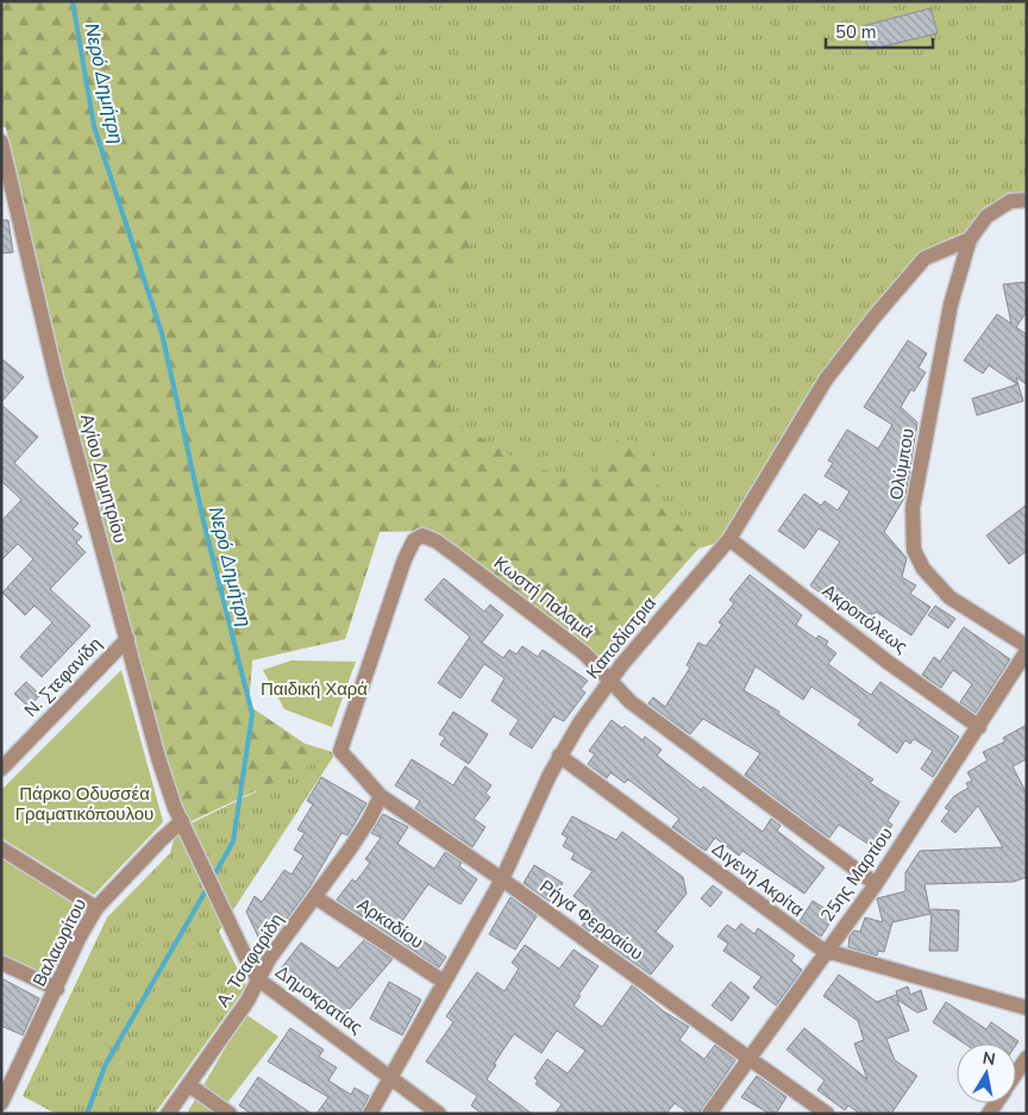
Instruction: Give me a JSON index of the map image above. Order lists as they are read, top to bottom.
{
  "streets": {
    "street": [
      "Ολύμπου",
      "Αγίου Δημητρίου",
      "Κωστή Παλαμά",
      "Ακροπόλεως",
      "Καποδίστρια",
      "Ν. Στεφανίδη",
      "25ης Μαρτίου",
      "Διγενή Ακρίτα",
      "Ρήγα Φερραίου",
      "Αρκαδίου",
      "Βαλαωρίτου",
      "Α. Τσαφαρίδη",
      "Δημοκρατίας"
    ]
  },
  "crossings": [
    ["Ολύμπου", "Καποδίστρια"],
    ["Αγίου Δημητρίου", "Ν. Στεφανίδη"],
    ["Αγίου Δημητρίου", "Βαλαωρίτου"],
    ["Αγίου Δημητρίου", "Δημοκρατίας"],
    ["Κωστή Παλαμά", "Καποδίστρια"],
    ["Κωστή Παλαμά", "25ης Μαρτίου"],
    ["Κωστή Παλαμά", "Ρήγα Φερραίου"],
    ["Ακροπόλεως", "Καποδίστρια"],
    ["Ακροπόλεως", "25ης Μαρτίου"],
    ["Καποδίστρια", "Διγενή Ακρίτα"],
    ["Καποδίστρια", "Ρήγα Φερραίου"],
    ["Καποδίστρια", "Αρκαδίου"],
    ["Καποδίστρια", "Δημοκρατίας"],
    ["25ης Μαρτίου", "Διγενή Ακρίτα"],
    ["25ης Μαρτίου", "Ρήγα Φερραίου"],
    ["Ρήγα Φερραίου", "Α. Τσαφαρίδη"],
    ["Αρκαδίου", "Α. Τσαφαρίδη"],
    ["Βαλαωρίτου", "Δημοκρατίας"],
    ["Α. Τσαφαρίδη", "Δημοκρατίας"]
  ],
  "water": ["Νερό Δημήτρη"],
  "parks": ["Παιδική Χαρά", "Πάρκο Οδυσσέα Γραματικόπουλου"],
  "scale_bar": "50 m",
  "north": "top"
}
